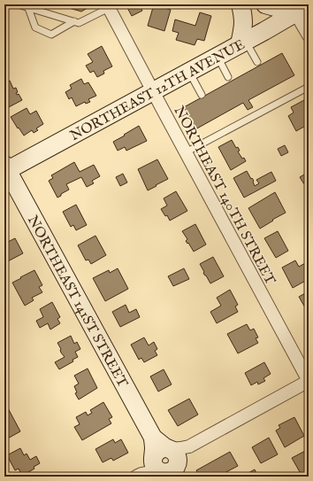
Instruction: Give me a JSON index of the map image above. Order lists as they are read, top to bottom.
{
  "streets": {
    "street": ["NORTHEAST 12TH AVENUE", "NORTHEAST 140TH STREET", "NORTHEAST 141ST STREET"]
  },
  "crossings": [
    ["NORTHEAST 12TH AVENUE", "NORTHEAST 140TH STREET"],
    ["NORTHEAST 12TH AVENUE", "NORTHEAST 141ST STREET"]
  ]
}
